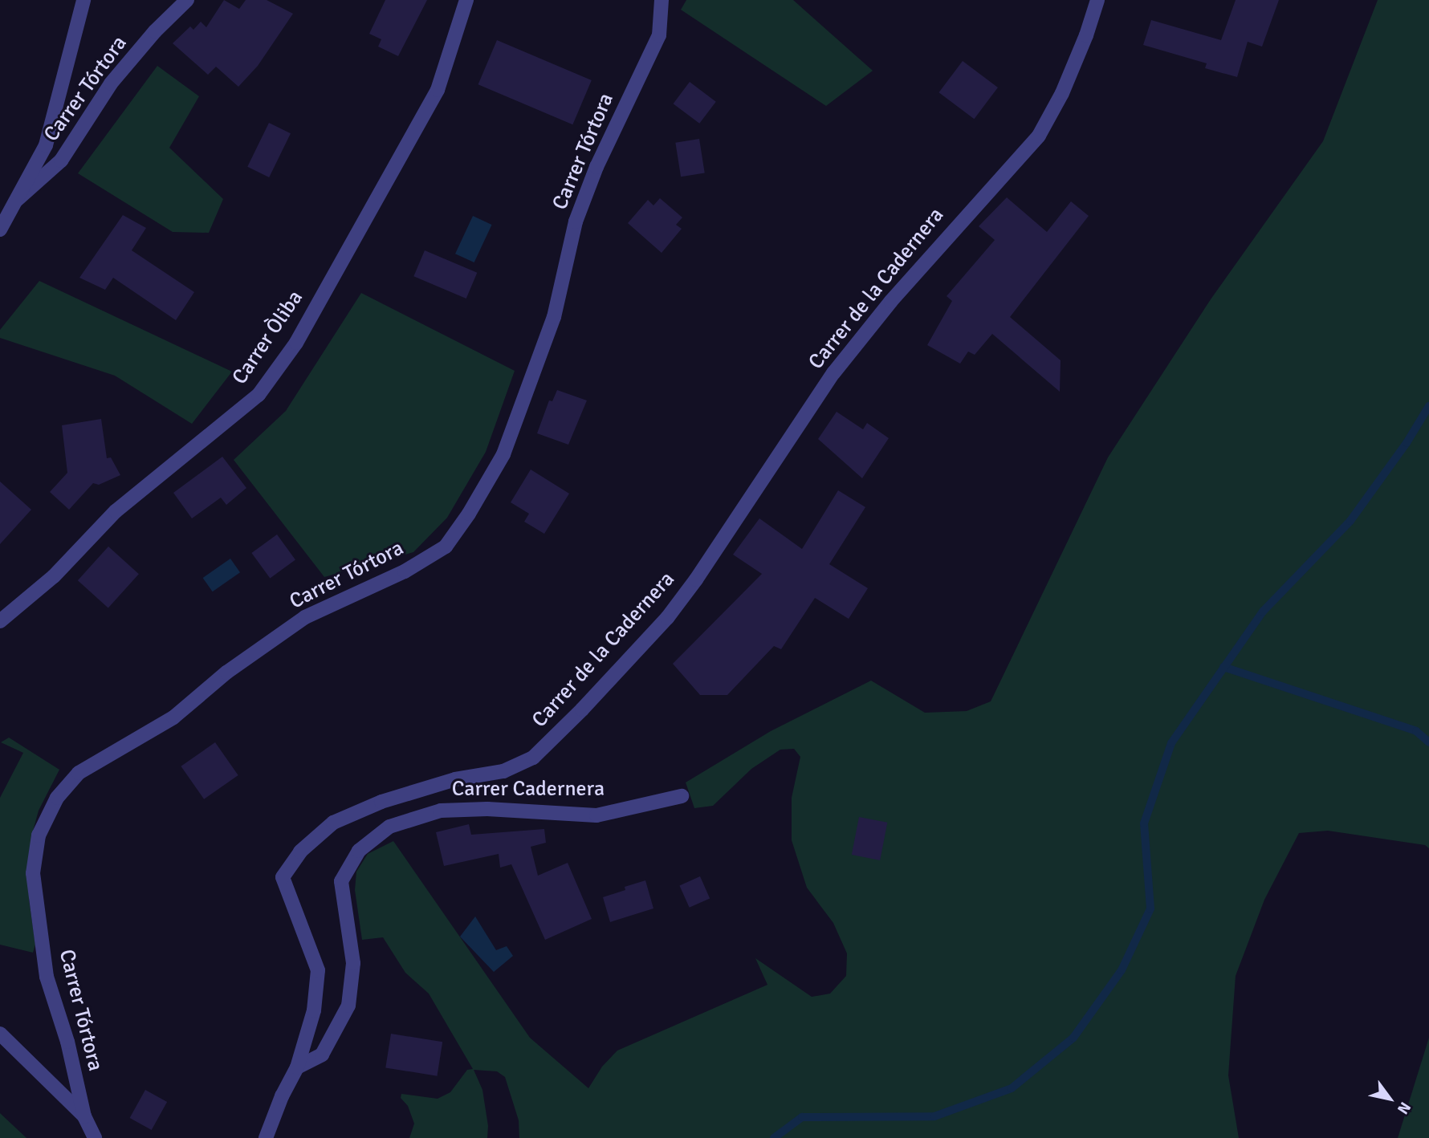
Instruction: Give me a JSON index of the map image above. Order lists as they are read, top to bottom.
{
  "streets": {
    "street": [
      "Carrer Tórtora",
      "Carrer de la Cadernera",
      "Carrer Òliba",
      "Carrer Cadernera"
    ]
  },
  "crossings": [
    ["Carrer de la Cadernera", "Carrer Cadernera"]
  ],
  "north": "bottom right"
}
